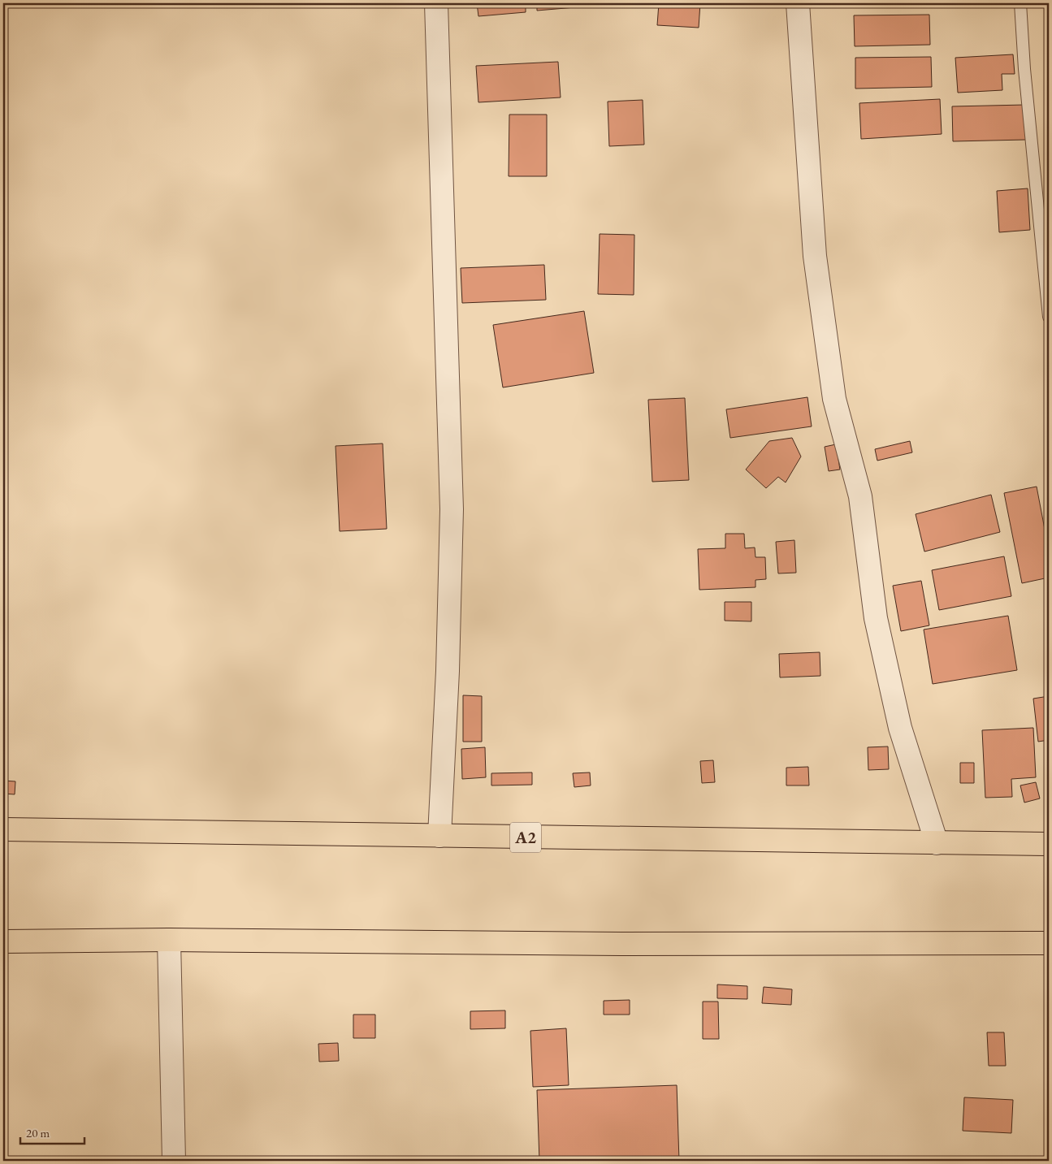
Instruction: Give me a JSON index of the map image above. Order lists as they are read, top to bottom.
{
  "streets": {
    "highway": ["A2"]
  },
  "scale_bar": "20 m"
}
